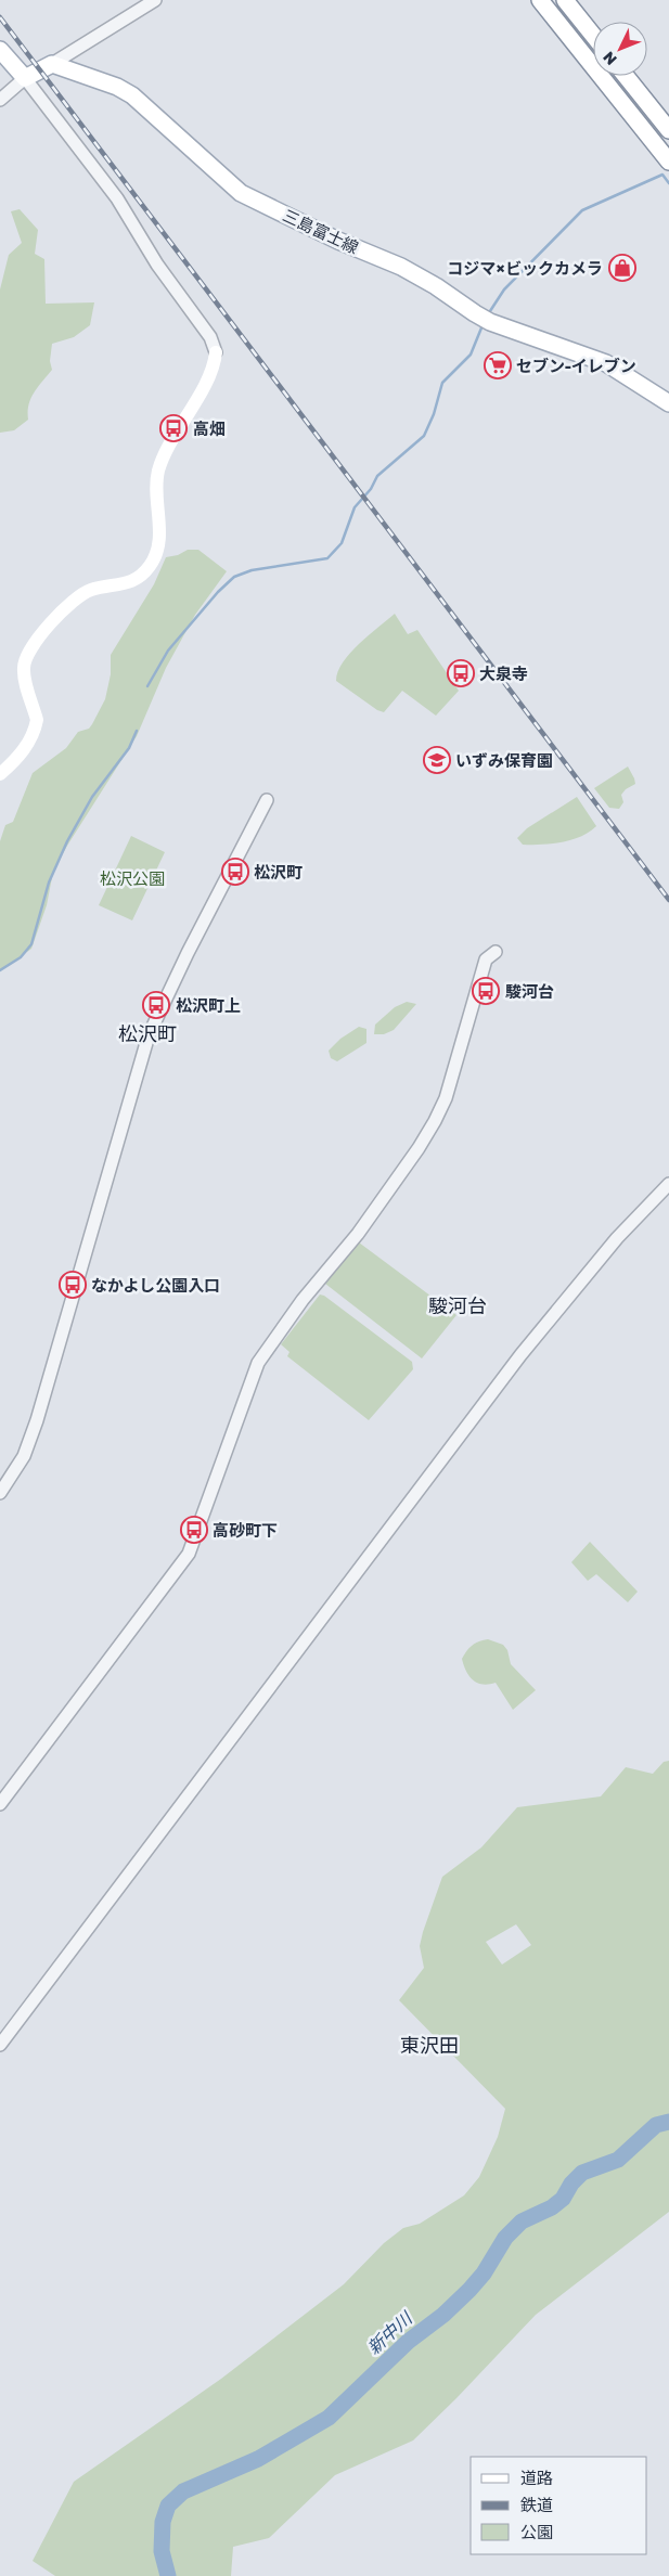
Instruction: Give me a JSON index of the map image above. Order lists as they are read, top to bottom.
{
  "streets": {
    "main road": ["三島富士線"]
  },
  "districts": ["松沢町", "駿河台", "東沢田"],
  "water": ["新中川"],
  "parks": ["松沢公園"],
  "places": {
    "shop": ["コジマ×ビックカメラ"],
    "supermarket": ["セブン-イレブン"],
    "bus stop": [
      "高畑",
      "大泉寺",
      "松沢町",
      "駿河台",
      "松沢町上",
      "なかよし公園入口",
      "高砂町下"
    ],
    "school or university": ["いずみ保育園"]
  },
  "legend": ["道路", "鉄道", "公園"],
  "north": "bottom left"
}
